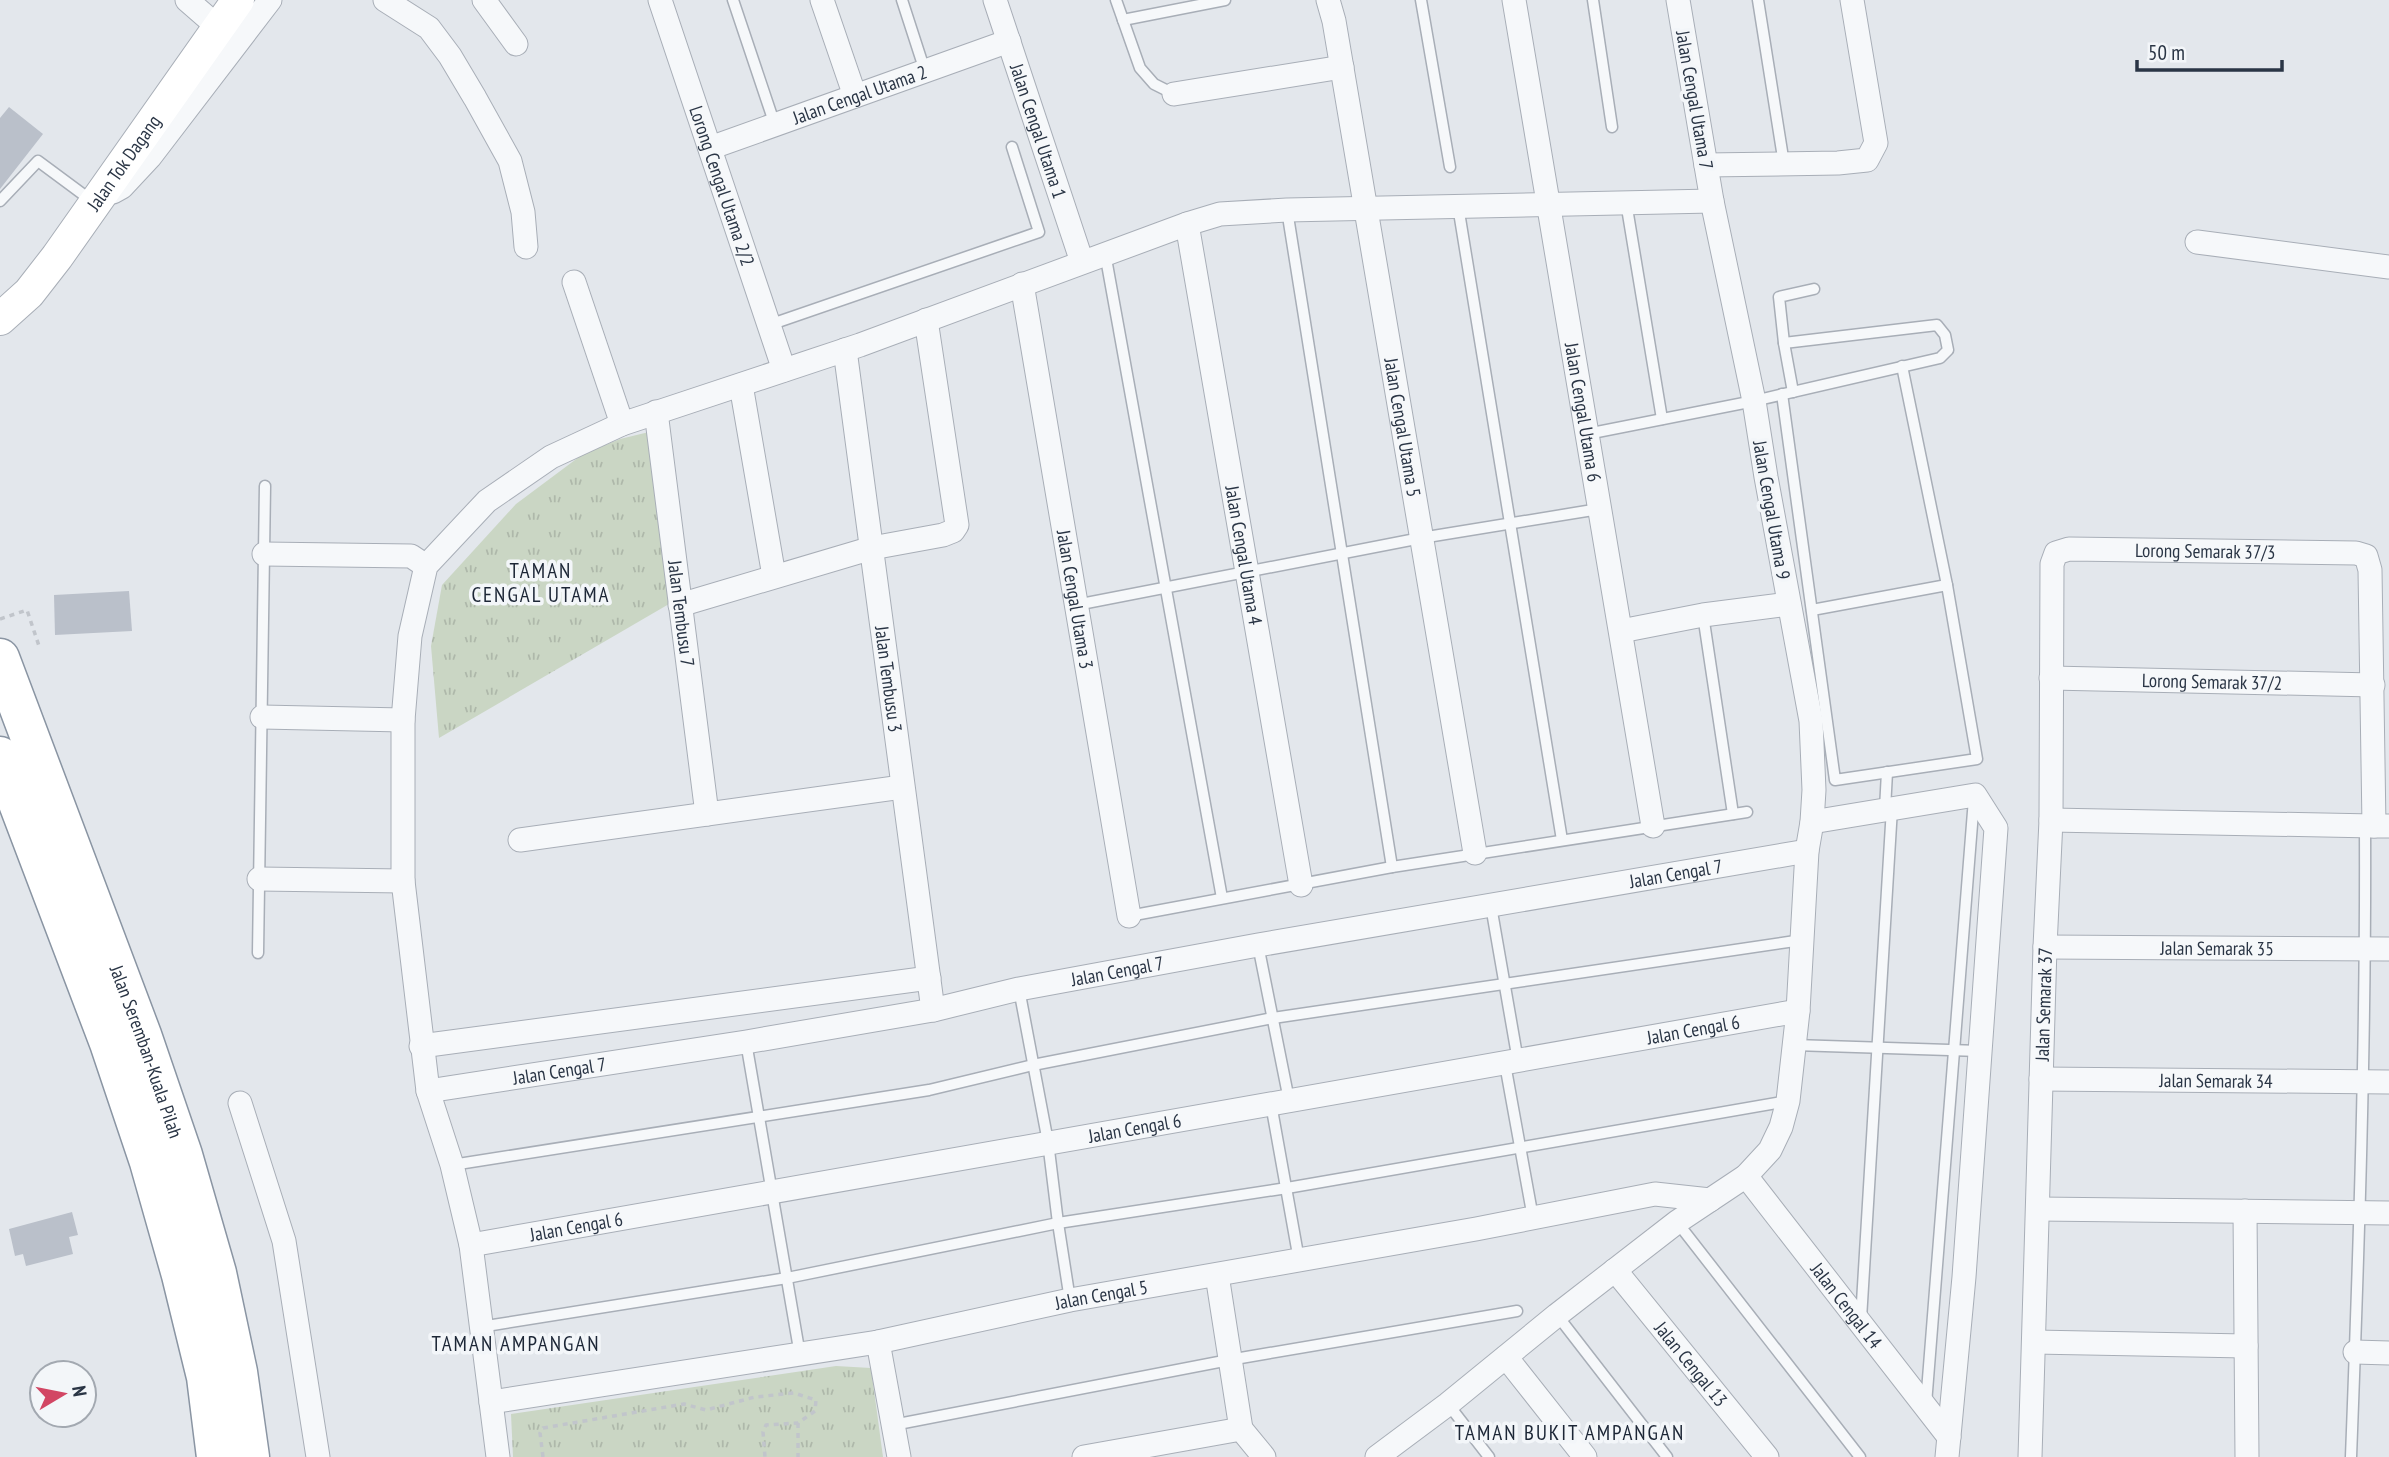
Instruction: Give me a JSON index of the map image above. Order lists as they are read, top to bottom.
{
  "streets": {
    "highway": ["Jalan Seremban-Kuala Pilah"],
    "street": [
      "Jalan Cengal Utama 2",
      "Jalan Cengal Utama 7",
      "Jalan Cengal Utama 1",
      "Jalan Tok Dagang",
      "Lorong Cengal Utama 2/2",
      "Jalan Cengal Utama 6",
      "Jalan Cengal Utama 5",
      "Jalan Cengal Utama 9",
      "Lorong Semarak 37/3",
      "Jalan Cengal Utama 4",
      "Jalan Cengal Utama 3",
      "Jalan Tembusu 7",
      "Jalan Tembusu 3",
      "Lorong Semarak 37/2",
      "Jalan Cengal 7",
      "Jalan Semarak 35",
      "Jalan Semarak 37",
      "Jalan Cengal 6",
      "Jalan Semarak 34",
      "Jalan Cengal 5",
      "Jalan Cengal 14",
      "Jalan Cengal 13"
    ]
  },
  "crossings": [
    ["Jalan Cengal Utama 2", "Jalan Cengal Utama 1"],
    ["Jalan Cengal Utama 2", "Lorong Cengal Utama 2/2"],
    ["Jalan Cengal Utama 7", "Jalan Cengal Utama 9"],
    ["Jalan Cengal Utama 9", "Jalan Cengal 7"],
    ["Jalan Cengal Utama 9", "Jalan Cengal 6"],
    ["Jalan Cengal Utama 9", "Jalan Cengal 5"],
    ["Jalan Cengal Utama 9", "Jalan Cengal 14"],
    ["Jalan Cengal Utama 9", "Jalan Cengal 13"],
    ["Lorong Semarak 37/3", "Lorong Semarak 37/2"],
    ["Lorong Semarak 37/3", "Jalan Semarak 37"],
    ["Jalan Tembusu 3", "Jalan Cengal 7"],
    ["Lorong Semarak 37/2", "Jalan Semarak 37"],
    ["Jalan Semarak 35", "Jalan Semarak 37"],
    ["Jalan Semarak 37", "Jalan Semarak 34"]
  ],
  "districts": ["TAMAN CENGAL UTAMA", "TAMAN AMPANGAN", "TAMAN BUKIT AMPANGAN"],
  "scale_bar": "50 m",
  "north": "right"
}
